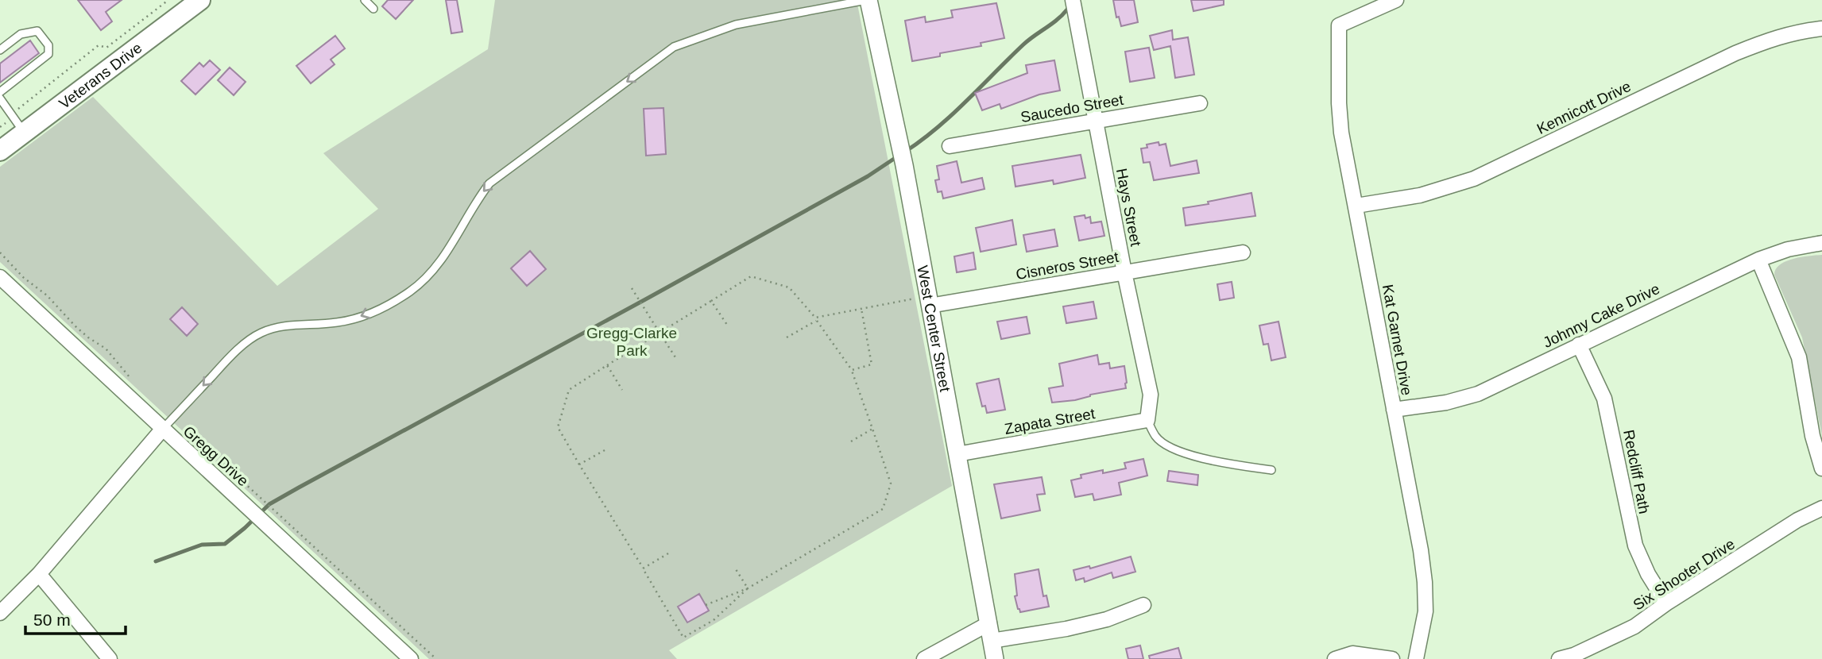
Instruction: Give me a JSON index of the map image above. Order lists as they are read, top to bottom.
{
  "streets": {
    "main road": ["Veterans Drive"],
    "street": [
      "Kennicott Drive",
      "Saucedo Street",
      "Hays Street",
      "Cisneros Street",
      "Johnny Cake Drive",
      "West Center Street",
      "Kat Garnet Drive",
      "Zapata Street",
      "Gregg Drive",
      "Redcliff Path",
      "Six Shooter Drive"
    ]
  },
  "crossings": [
    ["Kennicott Drive", "Kat Garnet Drive"],
    ["Saucedo Street", "Hays Street"],
    ["Hays Street", "Cisneros Street"],
    ["Hays Street", "Zapata Street"],
    ["Cisneros Street", "West Center Street"],
    ["Johnny Cake Drive", "Kat Garnet Drive"],
    ["Johnny Cake Drive", "Redcliff Path"],
    ["West Center Street", "Zapata Street"],
    ["Redcliff Path", "Six Shooter Drive"]
  ],
  "parks": ["Gregg-Clarke Park"],
  "scale_bar": "50 m"
}
